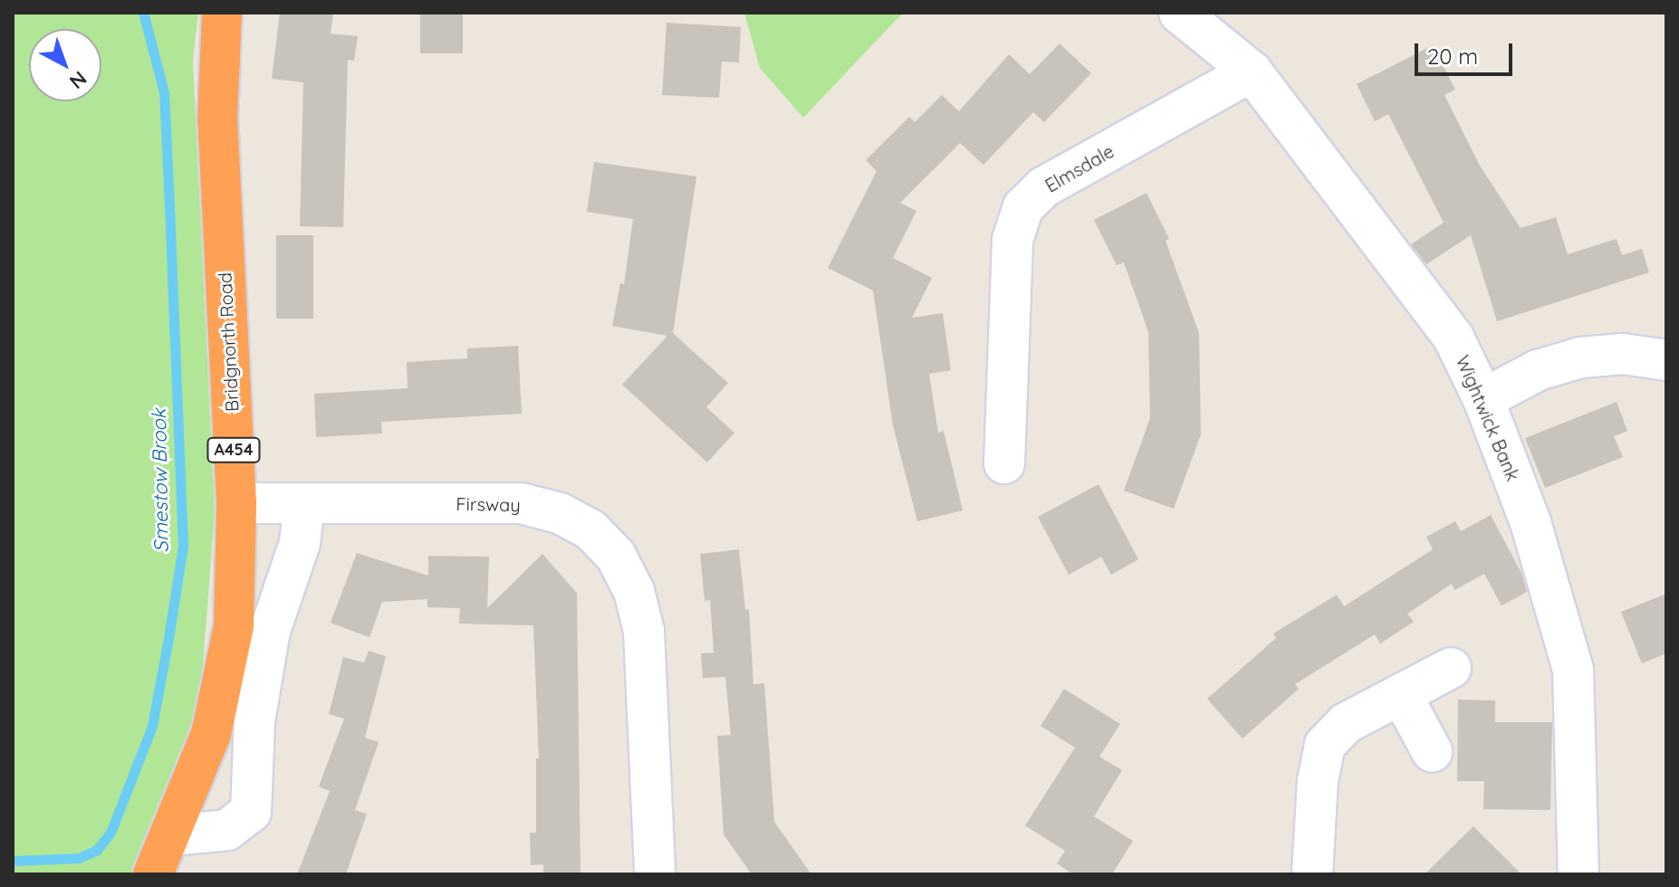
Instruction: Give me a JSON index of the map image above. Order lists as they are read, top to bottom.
{
  "streets": {
    "highway": ["Bridgnorth Road", "A454"],
    "street": ["Elmsdale", "Wightwick Bank", "Firsway"]
  },
  "crossings": [
    ["Elmsdale", "Wightwick Bank"],
    ["Bridgnorth Road", "Firsway"]
  ],
  "water": ["Smestow Brook"],
  "scale_bar": "20 m",
  "north": "bottom right"
}
